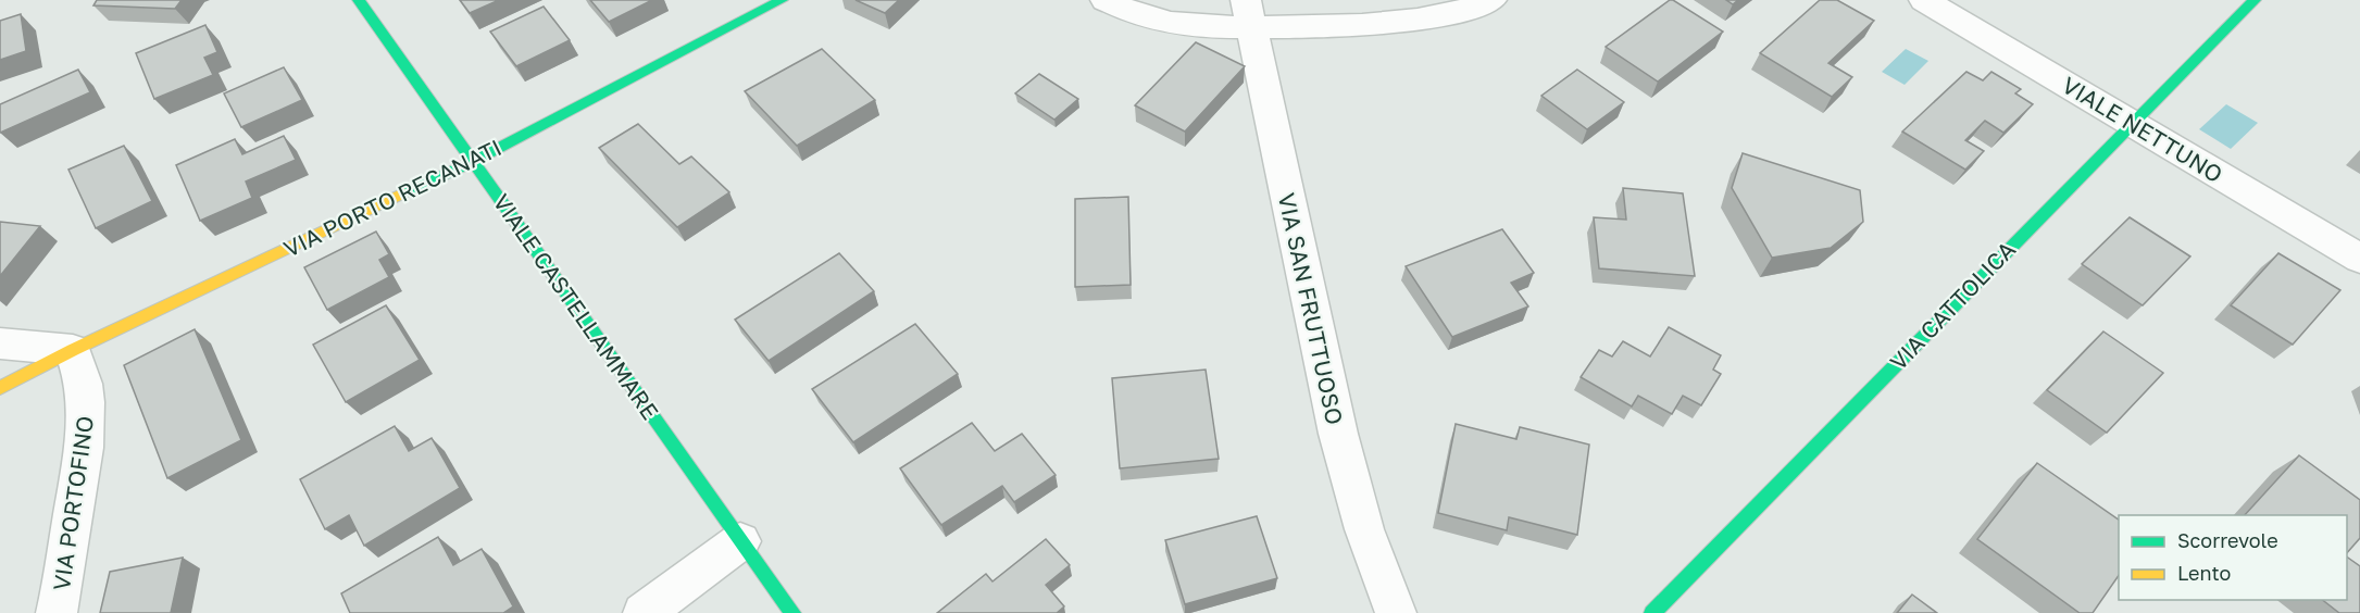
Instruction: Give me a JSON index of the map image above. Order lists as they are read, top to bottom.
{
  "streets": {
    "street": [
      "VIALE NETTUNO",
      "VIA PORTO RECANATI",
      "VIA CATTOLICA",
      "VIALE CASTELLAMMARE",
      "VIA SAN FRUTTUOSO",
      "VIA PORTOFINO"
    ]
  },
  "crossings": [
    ["VIALE NETTUNO", "VIA CATTOLICA"],
    ["VIA PORTO RECANATI", "VIALE CASTELLAMMARE"],
    ["VIA PORTO RECANATI", "VIA PORTOFINO"]
  ],
  "legend": ["Scorrevole", "Lento"]
}
